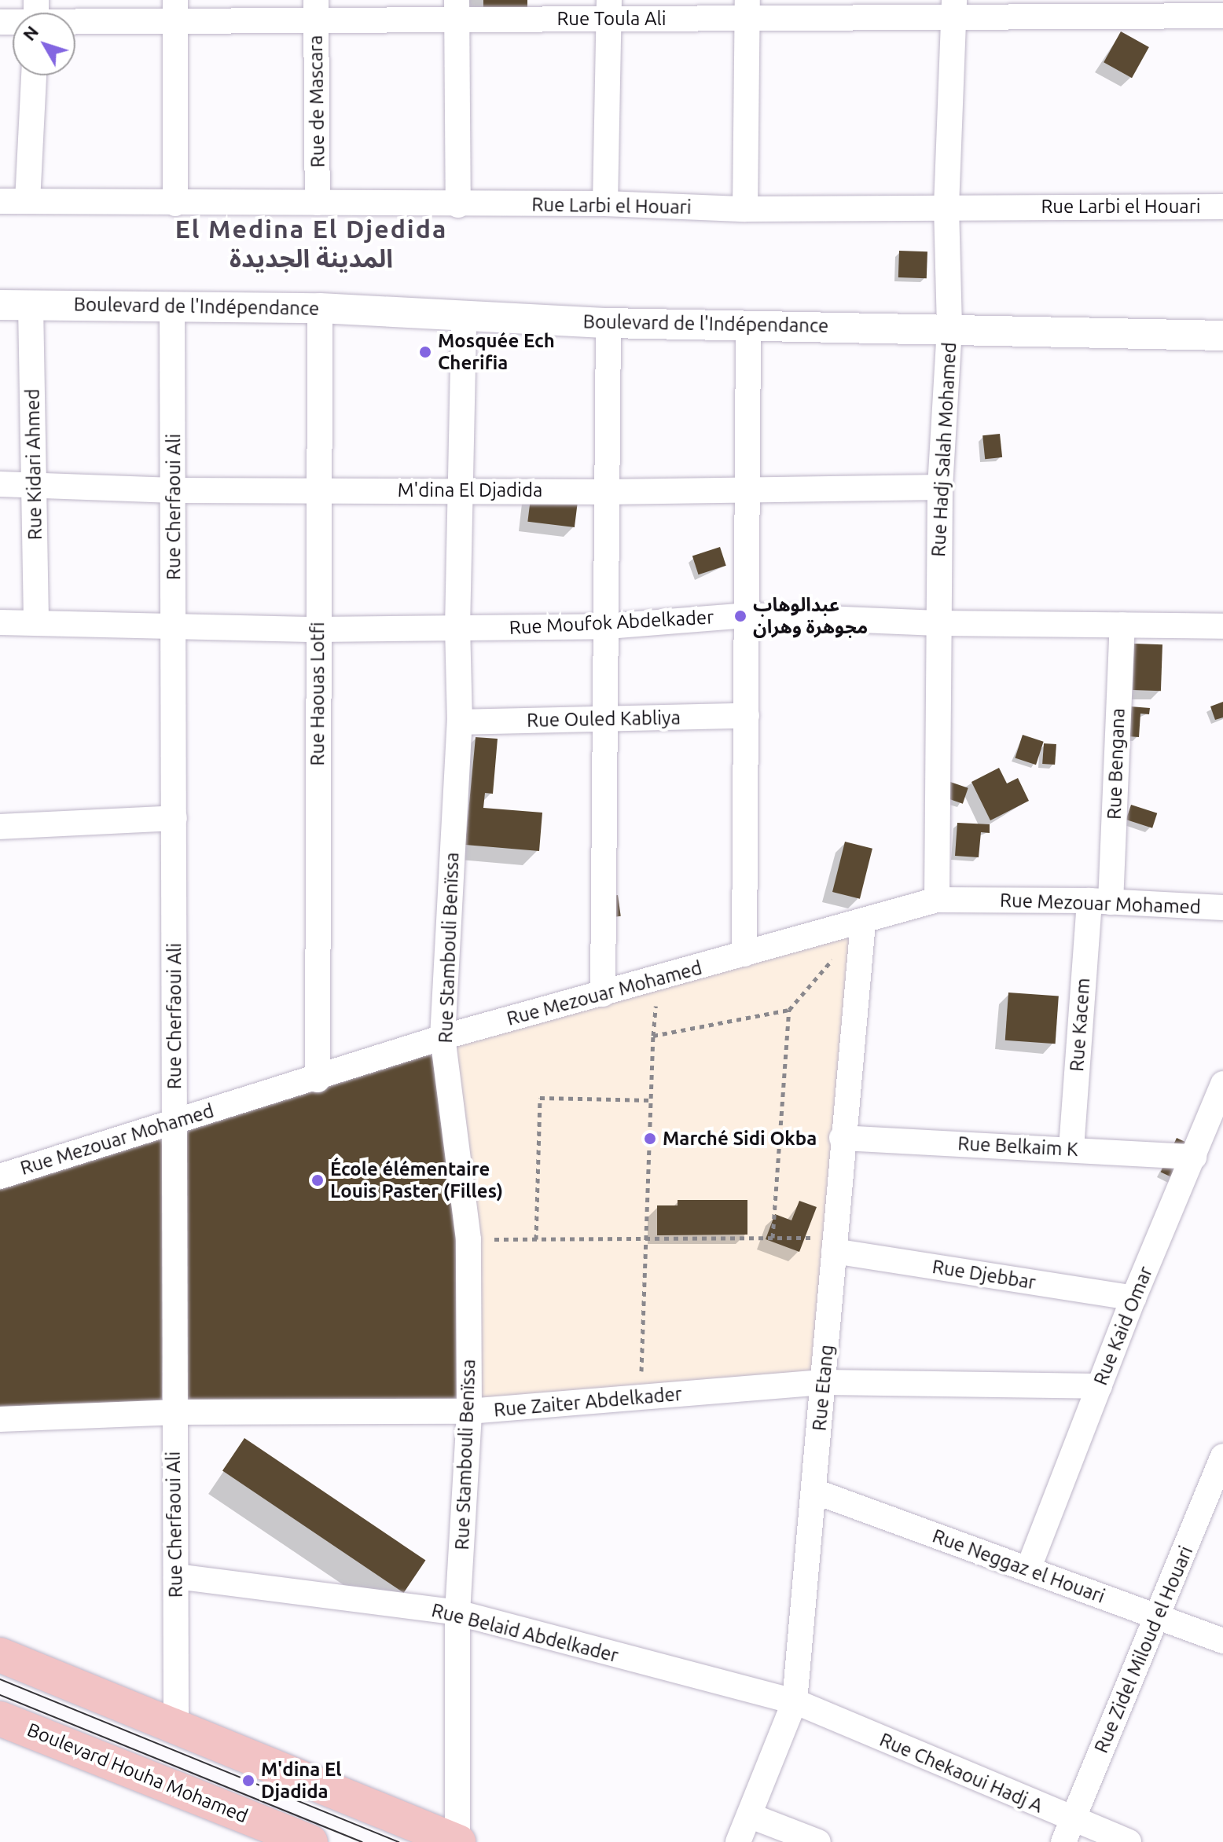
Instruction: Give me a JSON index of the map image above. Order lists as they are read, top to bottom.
{
  "streets": {
    "main road": ["Boulevard Houha Mohamed"],
    "street": [
      "Rue Toula Ali",
      "Rue de Mascara",
      "Rue Larbi el Houari",
      "Boulevard de l'Indépendance",
      "Rue Hadj Salah Mohamed",
      "Rue Kidari Ahmed",
      "M'dina El Djadida",
      "Rue Cherfaoui Ali",
      "Rue Moufok Abdelkader",
      "Rue Haouas Lotfi",
      "Rue Ouled Kabliya",
      "Rue Bengana",
      "Rue Mezouar Mohamed",
      "Rue Stambouli Benïssa",
      "Rue Kacem",
      "Rue Belkaim K",
      "Rue Djebbar",
      "Rue Kaid Omar",
      "Rue Etang",
      "Rue Zaiter Abdelkader",
      "Rue Neggaz el Houari",
      "Rue Belaid Abdelkader",
      "Rue Zidel Miloud el Houari",
      "Rue Chekaoui Hadj A"
    ]
  },
  "crossings": [
    ["Rue Toula Ali", "Rue de Mascara"],
    ["Rue Toula Ali", "Rue Hadj Salah Mohamed"],
    ["Rue de Mascara", "Rue Larbi el Houari"],
    ["Rue Larbi el Houari", "Rue Hadj Salah Mohamed"],
    ["Boulevard de l'Indépendance", "Rue Hadj Salah Mohamed"],
    ["Boulevard de l'Indépendance", "Rue Kidari Ahmed"],
    ["Boulevard de l'Indépendance", "Rue Cherfaoui Ali"],
    ["Boulevard de l'Indépendance", "Rue Haouas Lotfi"],
    ["Boulevard de l'Indépendance", "Rue Stambouli Benïssa"],
    ["Rue Hadj Salah Mohamed", "M'dina El Djadida"],
    ["Rue Hadj Salah Mohamed", "Rue Moufok Abdelkader"],
    ["Rue Hadj Salah Mohamed", "Rue Mezouar Mohamed"],
    ["Rue Kidari Ahmed", "M'dina El Djadida"],
    ["Rue Kidari Ahmed", "Rue Moufok Abdelkader"],
    ["M'dina El Djadida", "Rue Cherfaoui Ali"],
    ["M'dina El Djadida", "Rue Haouas Lotfi"],
    ["M'dina El Djadida", "Rue Stambouli Benïssa"],
    ["Rue Cherfaoui Ali", "Rue Moufok Abdelkader"],
    ["Rue Cherfaoui Ali", "Rue Mezouar Mohamed"],
    ["Rue Cherfaoui Ali", "Rue Zaiter Abdelkader"],
    ["Rue Cherfaoui Ali", "Rue Belaid Abdelkader"],
    ["Rue Moufok Abdelkader", "Rue Haouas Lotfi"],
    ["Rue Moufok Abdelkader", "Rue Bengana"],
    ["Rue Moufok Abdelkader", "Rue Stambouli Benïssa"],
    ["Rue Haouas Lotfi", "Rue Mezouar Mohamed"],
    ["Rue Ouled Kabliya", "Rue Stambouli Benïssa"],
    ["Rue Bengana", "Rue Mezouar Mohamed"],
    ["Rue Bengana", "Rue Kacem"],
    ["Rue Mezouar Mohamed", "Rue Stambouli Benïssa"],
    ["Rue Mezouar Mohamed", "Rue Kacem"],
    ["Rue Mezouar Mohamed", "Rue Etang"],
    ["Rue Stambouli Benïssa", "Rue Zaiter Abdelkader"],
    ["Rue Stambouli Benïssa", "Rue Belaid Abdelkader"],
    ["Rue Kacem", "Rue Belkaim K"],
    ["Rue Belkaim K", "Rue Kaid Omar"],
    ["Rue Belkaim K", "Rue Etang"],
    ["Rue Djebbar", "Rue Kaid Omar"],
    ["Rue Djebbar", "Rue Etang"],
    ["Rue Kaid Omar", "Rue Zaiter Abdelkader"],
    ["Rue Kaid Omar", "Rue Neggaz el Houari"],
    ["Rue Etang", "Rue Zaiter Abdelkader"],
    ["Rue Etang", "Rue Neggaz el Houari"],
    ["Rue Etang", "Rue Belaid Abdelkader"],
    ["Rue Etang", "Rue Chekaoui Hadj A"],
    ["Rue Neggaz el Houari", "Rue Zidel Miloud el Houari"],
    ["Rue Belaid Abdelkader", "Rue Chekaoui Hadj A"],
    ["Rue Zidel Miloud el Houari", "Rue Chekaoui Hadj A"]
  ],
  "districts": ["El Medina El Djedida المدينة الجديدة"],
  "places": [
    "Mosquée Ech Cherifia",
    "عبدالوهاب مجوهرة وهران",
    "Marché Sidi Okba",
    "École élémentaire Louis Paster (Filles)",
    "M'dina El Djadida"
  ],
  "north": "top left"
}
